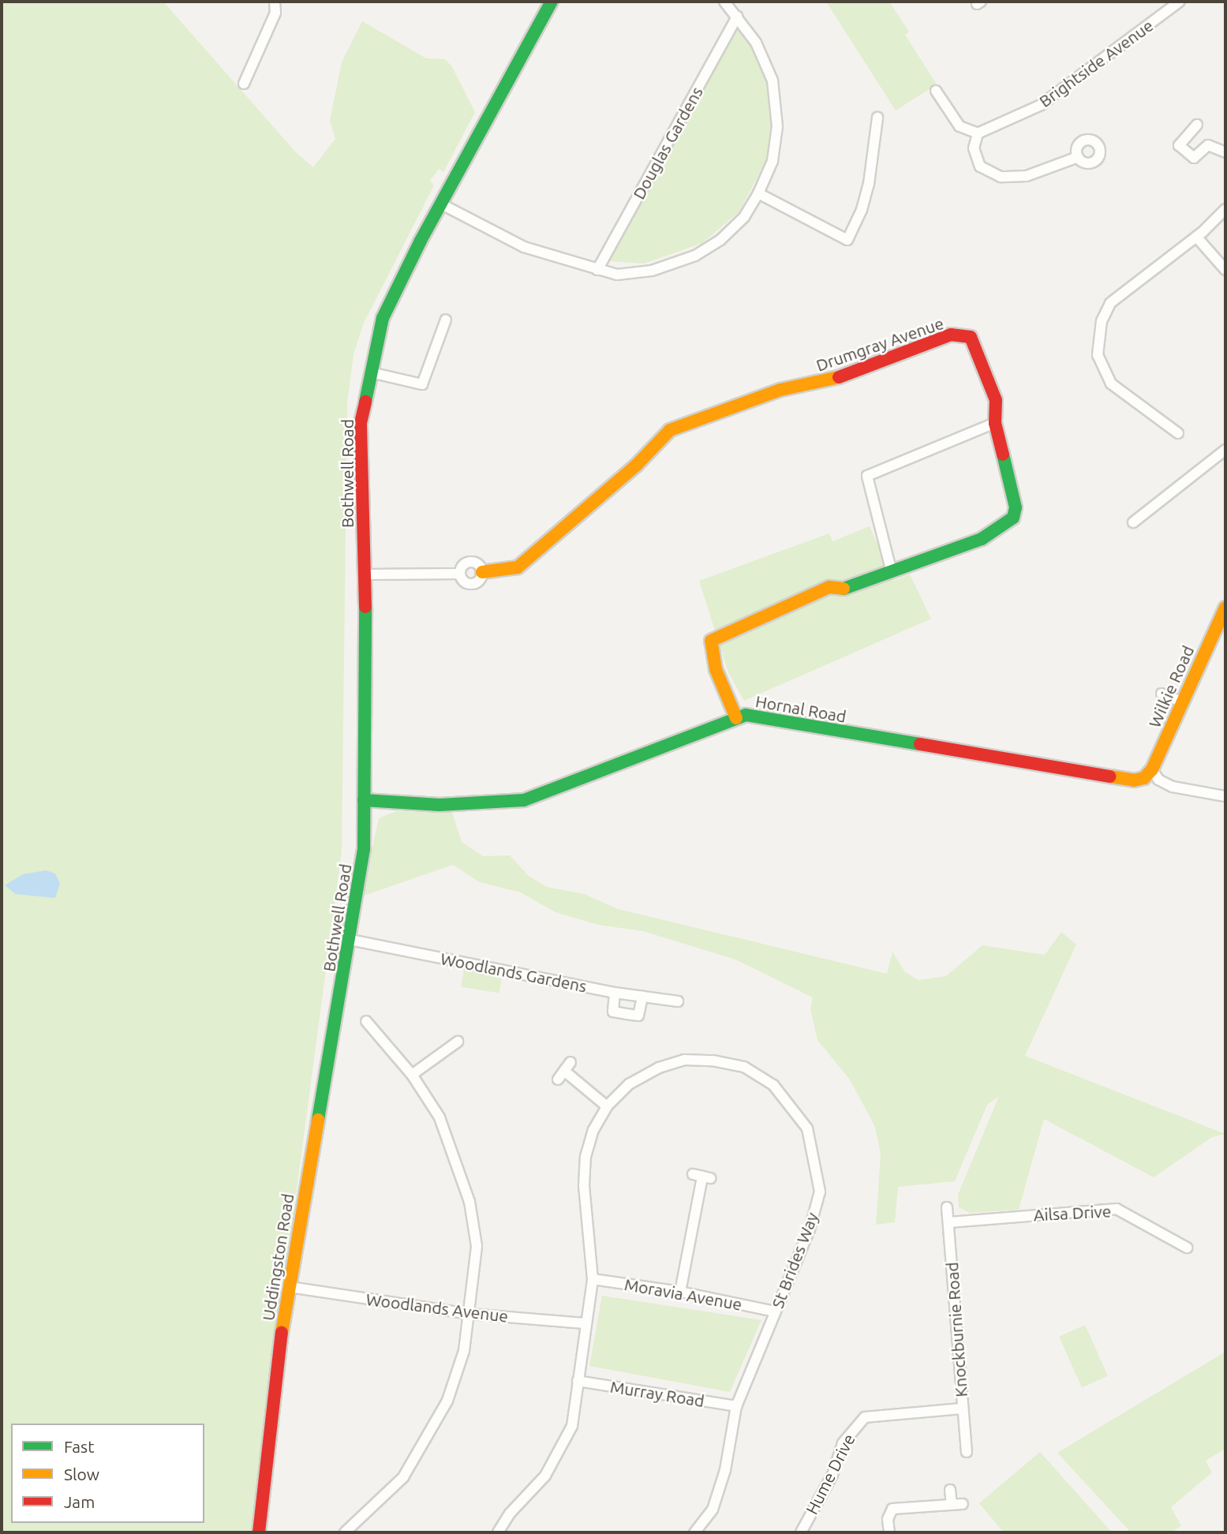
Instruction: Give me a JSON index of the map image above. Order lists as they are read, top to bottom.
{
  "streets": {
    "street": [
      "Brightside Avenue",
      "Douglas Gardens",
      "Drumgray Avenue",
      "Bothwell Road",
      "Wilkie Road",
      "Hornal Road",
      "Woodlands Gardens",
      "Ailsa Drive",
      "Uddingston Road",
      "St Brides Way",
      "Moravia Avenue",
      "Woodlands Avenue",
      "Knockburnie Road",
      "Murray Road",
      "Hume Drive"
    ]
  },
  "crossings": [
    ["Drumgray Avenue", "Hornal Road"],
    ["Bothwell Road", "Hornal Road"],
    ["Bothwell Road", "Woodlands Gardens"],
    ["Bothwell Road", "Uddingston Road"],
    ["Wilkie Road", "Hornal Road"],
    ["Ailsa Drive", "Knockburnie Road"],
    ["Uddingston Road", "Woodlands Avenue"],
    ["St Brides Way", "Moravia Avenue"],
    ["St Brides Way", "Woodlands Avenue"],
    ["St Brides Way", "Murray Road"],
    ["Knockburnie Road", "Hume Drive"]
  ],
  "legend": ["Fast", "Slow", "Jam"]
}
